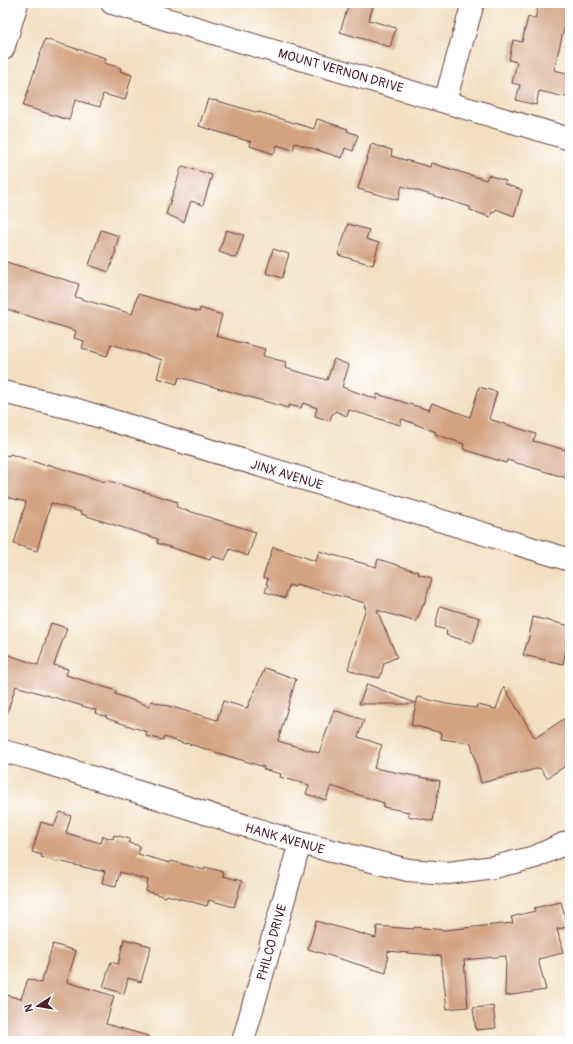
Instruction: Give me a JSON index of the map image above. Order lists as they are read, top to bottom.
{
  "streets": {
    "street": [
      "MOUNT VERNON DRIVE",
      "JINX AVENUE",
      "HANK AVENUE",
      "PHILCO DRIVE"
    ]
  },
  "crossings": [
    ["HANK AVENUE", "PHILCO DRIVE"]
  ],
  "north": "left"
}
